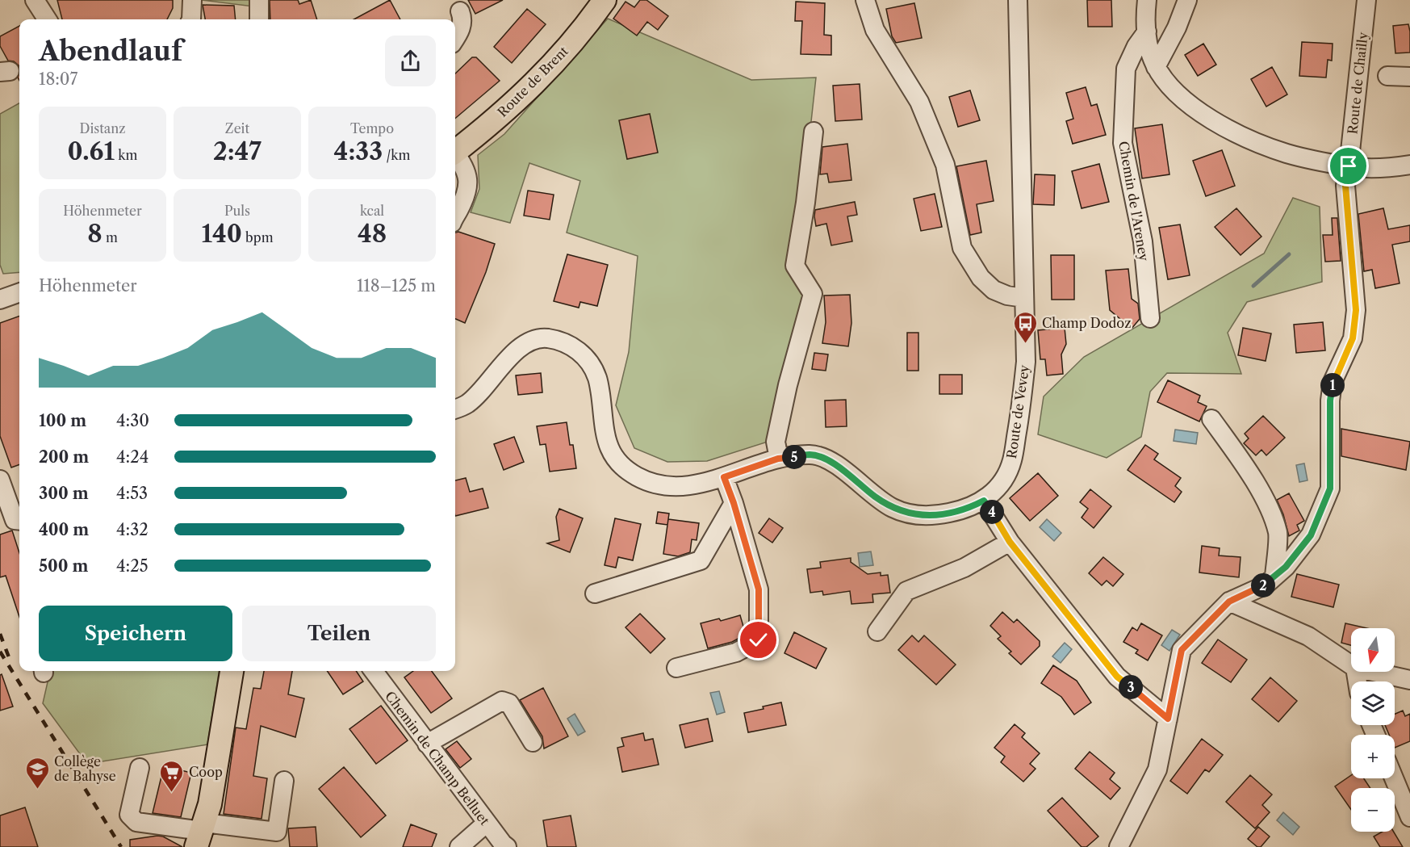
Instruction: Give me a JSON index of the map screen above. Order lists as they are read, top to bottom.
{
  "streets": {
    "main road": ["Route de Brent"],
    "street": [
      "Route de Chailly",
      "Chemin de l'Areney",
      "Route de Vevey",
      "Chemin de Champ Belluet"
    ]
  },
  "places": {
    "bus stop": ["Champ Dodoz"],
    "school or university": ["Collège de Bahyse"],
    "supermarket": ["Coop"]
  },
  "north": "bottom",
  "page": {
    "heading": ["Abendlauf", "18:07"],
    "stats": [
      ["Distanz", "0.61 km"],
      ["Zeit", "2:47"],
      ["Tempo", "4:33 /km"],
      ["Höhenmeter", "8 m"],
      ["Puls", "140 bpm"],
      ["kcal", "48"]
    ],
    "chart": ["Höhenmeter", "118–125 m"],
    "pins": [
      "1",
      "5",
      "4",
      "2",
      "3"
    ],
    "list": [
      {
        "name": "100 m",
        "note": "4:30"
      },
      {
        "name": "200 m",
        "note": "4:24"
      },
      {
        "name": "300 m",
        "note": "4:53"
      },
      {
        "name": "400 m",
        "note": "4:32"
      },
      {
        "name": "500 m",
        "note": "4:25"
      }
    ],
    "buttons": ["Speichern", "Teilen"],
    "map_buttons": ["+", "−"]
  }
}
